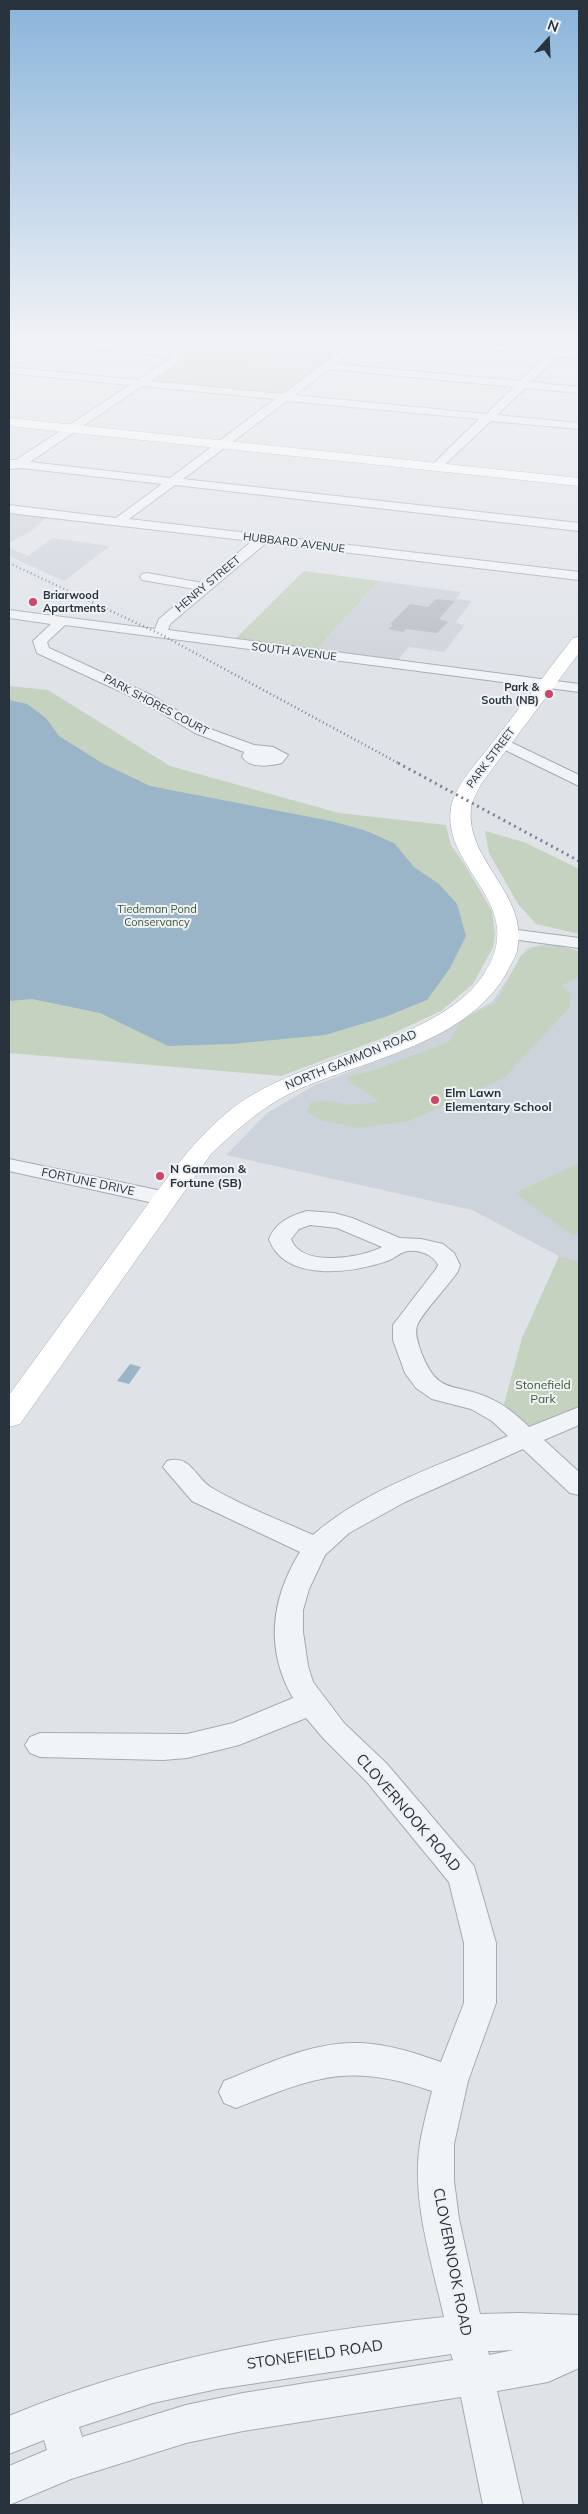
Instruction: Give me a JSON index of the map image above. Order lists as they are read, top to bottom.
{
  "streets": {
    "main road": ["PARK STREET", "NORTH GAMMON ROAD"],
    "street": [
      "HUBBARD AVENUE",
      "HENRY STREET",
      "SOUTH AVENUE",
      "PARK SHORES COURT",
      "FORTUNE DRIVE",
      "CLOVERNOOK ROAD",
      "STONEFIELD ROAD"
    ]
  },
  "crossings": [
    ["HUBBARD AVENUE", "HENRY STREET"],
    ["HENRY STREET", "SOUTH AVENUE"],
    ["SOUTH AVENUE", "PARK SHORES COURT"],
    ["SOUTH AVENUE", "PARK STREET"],
    ["PARK STREET", "NORTH GAMMON ROAD"],
    ["NORTH GAMMON ROAD", "FORTUNE DRIVE"],
    ["CLOVERNOOK ROAD", "STONEFIELD ROAD"]
  ],
  "parks": ["Tiedeman Pond Conservancy", "Stonefield Park"],
  "places": [
    "Briarwood Apartments",
    "Park & South (NB)",
    "Elm Lawn Elementary School",
    "N Gammon & Fortune (SB)"
  ],
  "north": "top"
}
